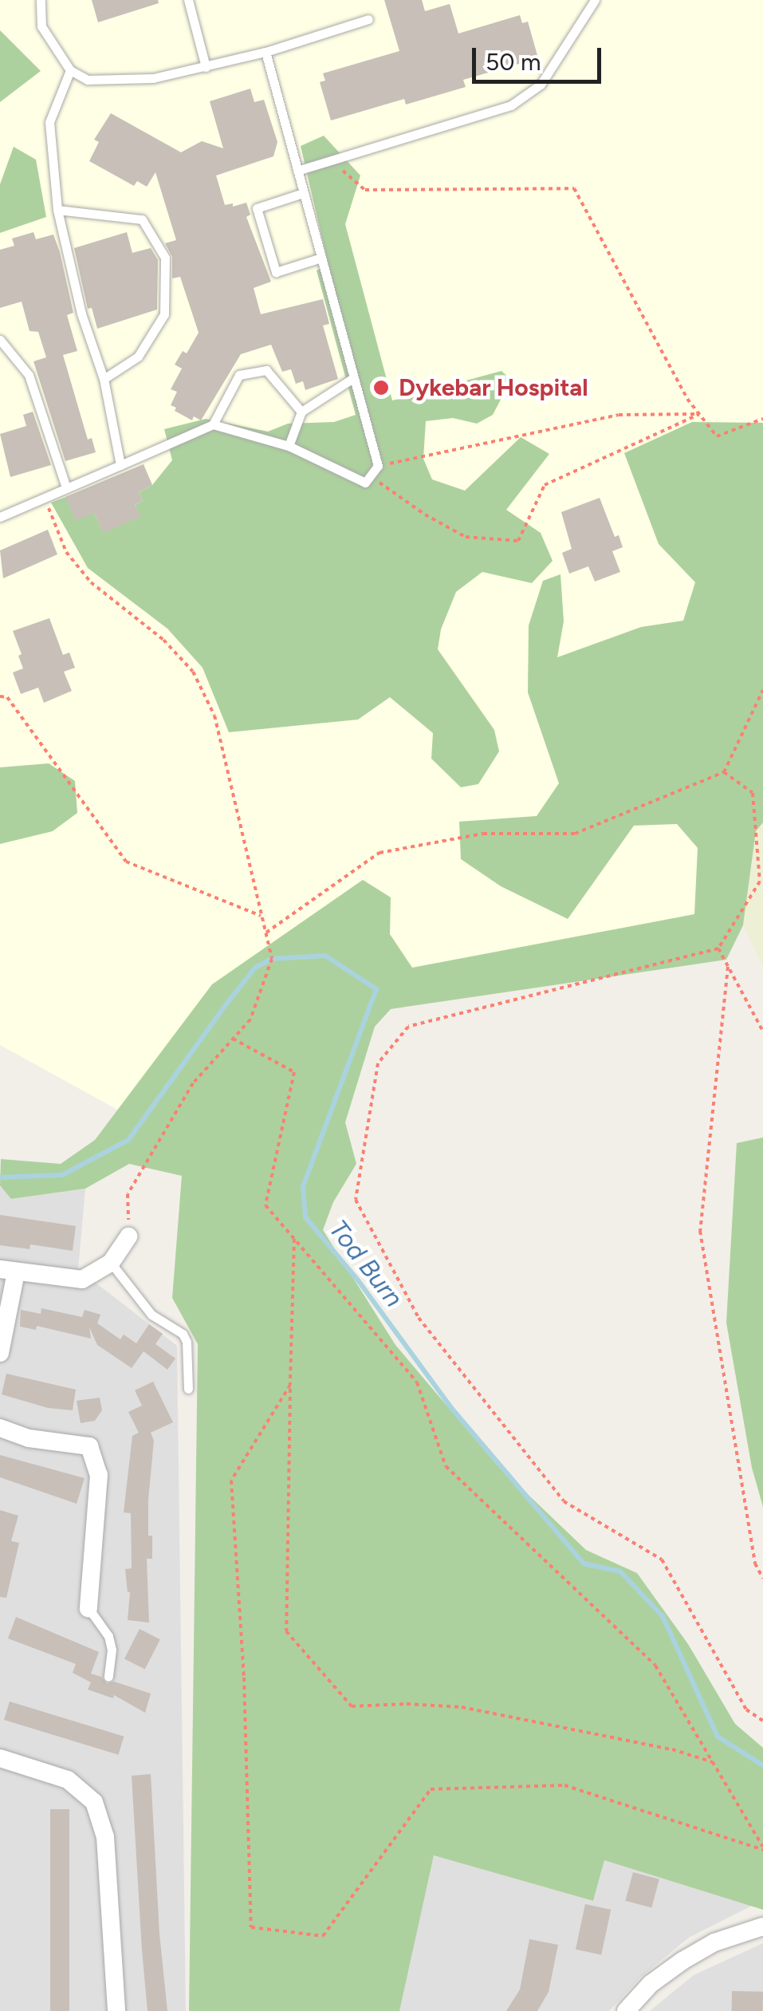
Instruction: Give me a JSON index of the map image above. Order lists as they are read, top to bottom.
{
  "water": ["Tod Burn"],
  "places": ["Dykebar Hospital"],
  "scale_bar": "50 m"
}
